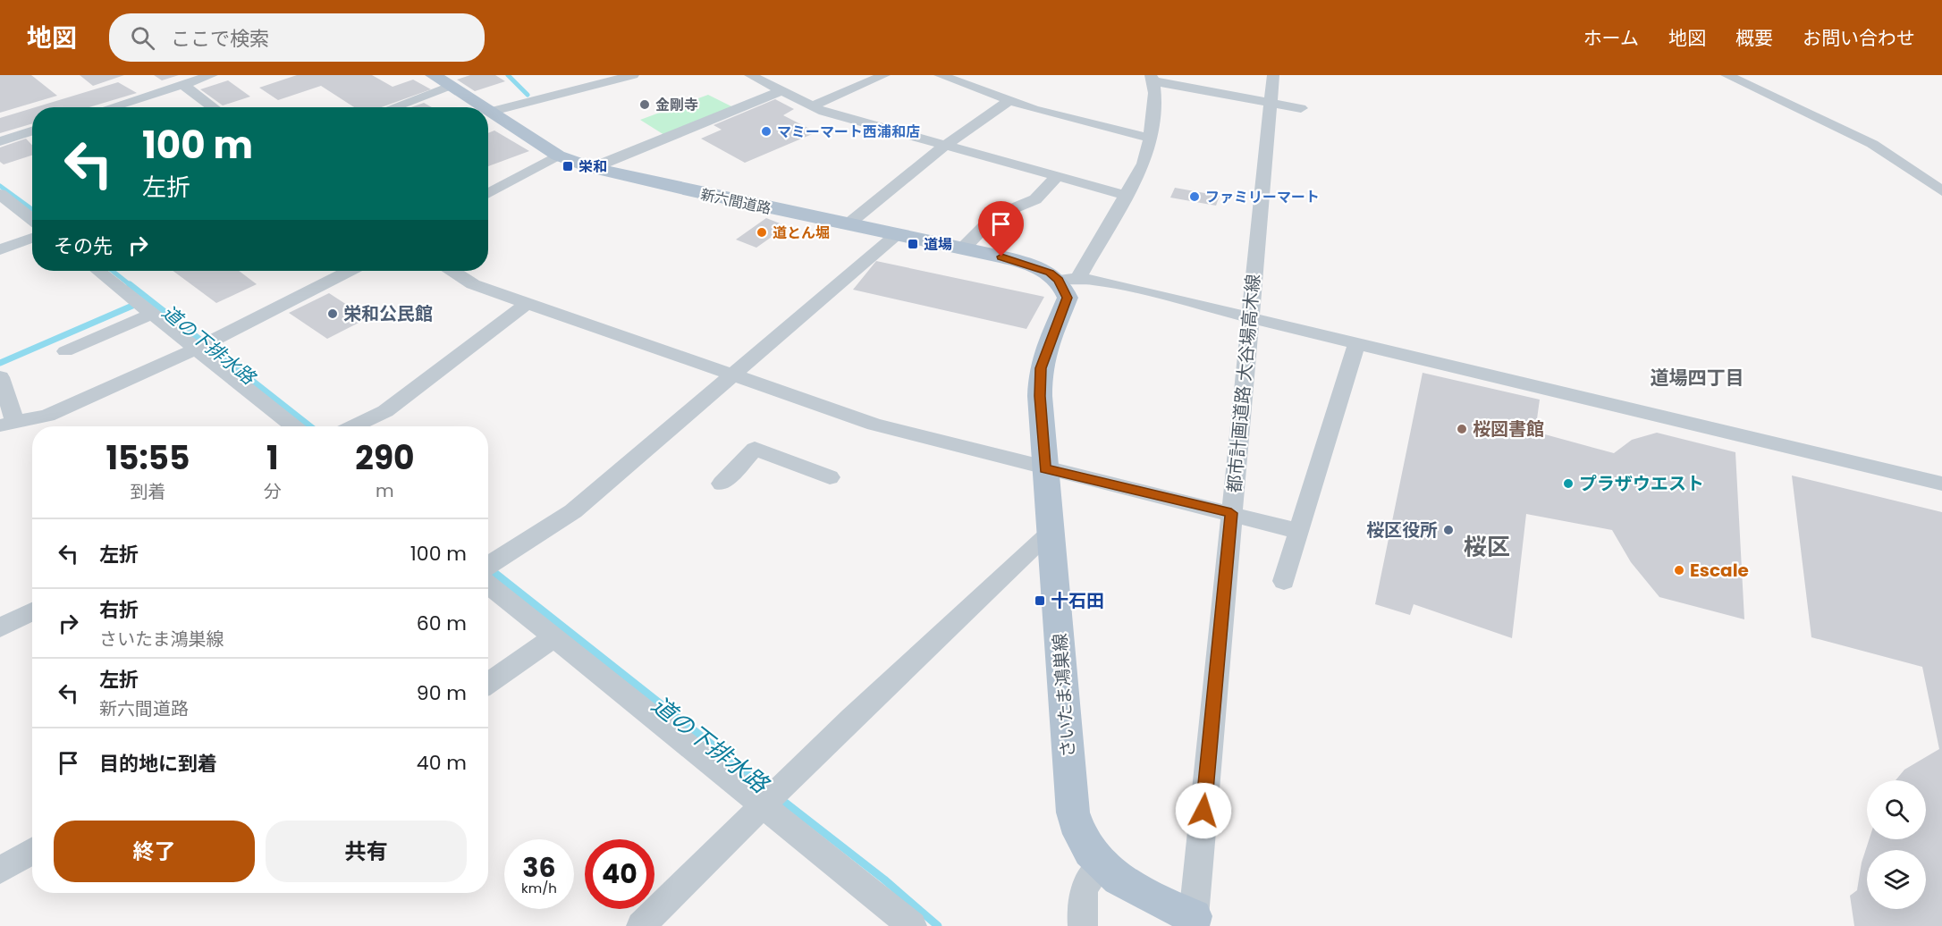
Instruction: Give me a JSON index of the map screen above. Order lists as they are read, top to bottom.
{
  "streets": {
    "main road": ["新六間道路", "さいたま鴻巣線"],
    "street": ["都市計画道路 大谷場高木線"]
  },
  "crossings": [
    ["新六間道路", "さいたま鴻巣線"],
    ["都市計画道路 大谷場高木線", "さいたま鴻巣線"]
  ],
  "districts": ["道場四丁目", "桜区"],
  "water": ["道の下排水路"],
  "places": {
    "other": [
      "金剛寺",
      "マミーマート西浦和店",
      "ファミリーマート",
      "道とん堀",
      "栄和公民館",
      "桜図書館",
      "プラザウエスト",
      "桜区役所",
      "Escale"
    ],
    "transit": ["栄和", "道場", "十石田"]
  },
  "page": {
    "header": "地図",
    "search": "ここで検索",
    "nav": [
      "ホーム",
      "地図",
      "概要",
      "お問い合わせ"
    ],
    "turn": ["100 m", "左折"],
    "then": "その先",
    "eta": [
      "15:55",
      "到着",
      "1",
      "分",
      "290",
      "m"
    ],
    "list": [
      {
        "name": "左折",
        "value": "100 m"
      },
      {
        "name": "右折",
        "note": "さいたま鴻巣線",
        "value": "60 m"
      },
      {
        "name": "左折",
        "note": "新六間道路",
        "value": "90 m"
      },
      {
        "name": "目的地に到着",
        "value": "40 m"
      }
    ],
    "buttons": ["終了", "共有"],
    "speed": "36 km/h",
    "limit": "40"
  }
}
